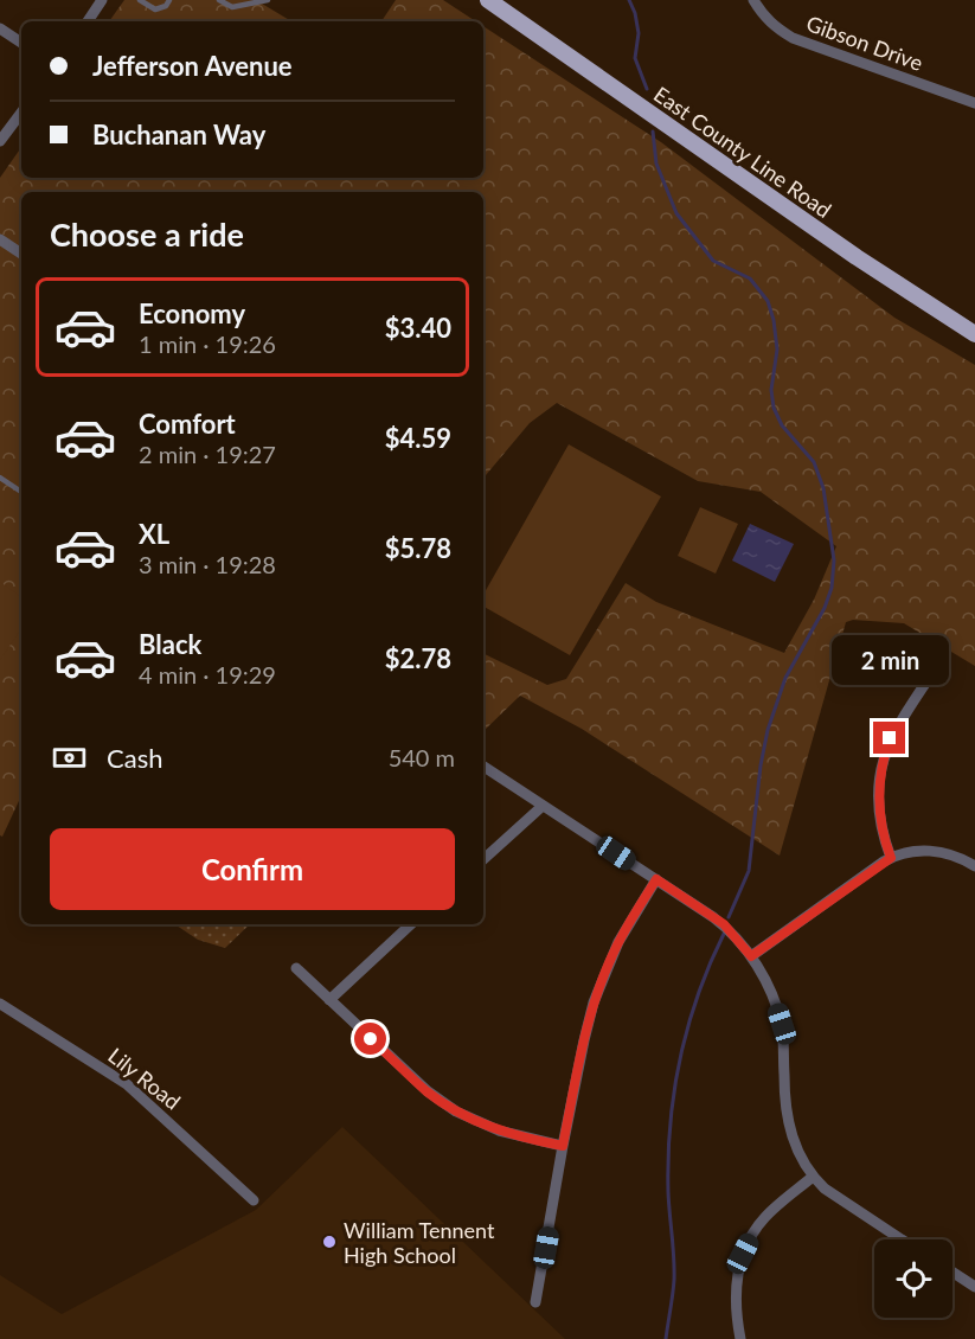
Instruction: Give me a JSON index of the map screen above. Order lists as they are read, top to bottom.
{
  "streets": {
    "main road": ["East County Line Road"],
    "street": ["Gibson Drive", "Lily Road"]
  },
  "places": ["William Tennent High School"],
  "page": {
    "banner": ["Jefferson Avenue", "Buchanan Way"],
    "heading": "Choose a ride",
    "list": [
      {
        "name": "Economy",
        "note": "1 min · 19:26",
        "value": "$3.40"
      },
      {
        "name": "Comfort",
        "note": "2 min · 19:27",
        "value": "$4.59"
      },
      {
        "name": "XL",
        "note": "3 min · 19:28",
        "value": "$5.78"
      },
      {
        "name": "Black",
        "note": "4 min · 19:29",
        "value": "$2.78"
      }
    ],
    "bubble": "2 min",
    "pay": ["Cash", "540 m"],
    "buttons": "Confirm"
  }
}
